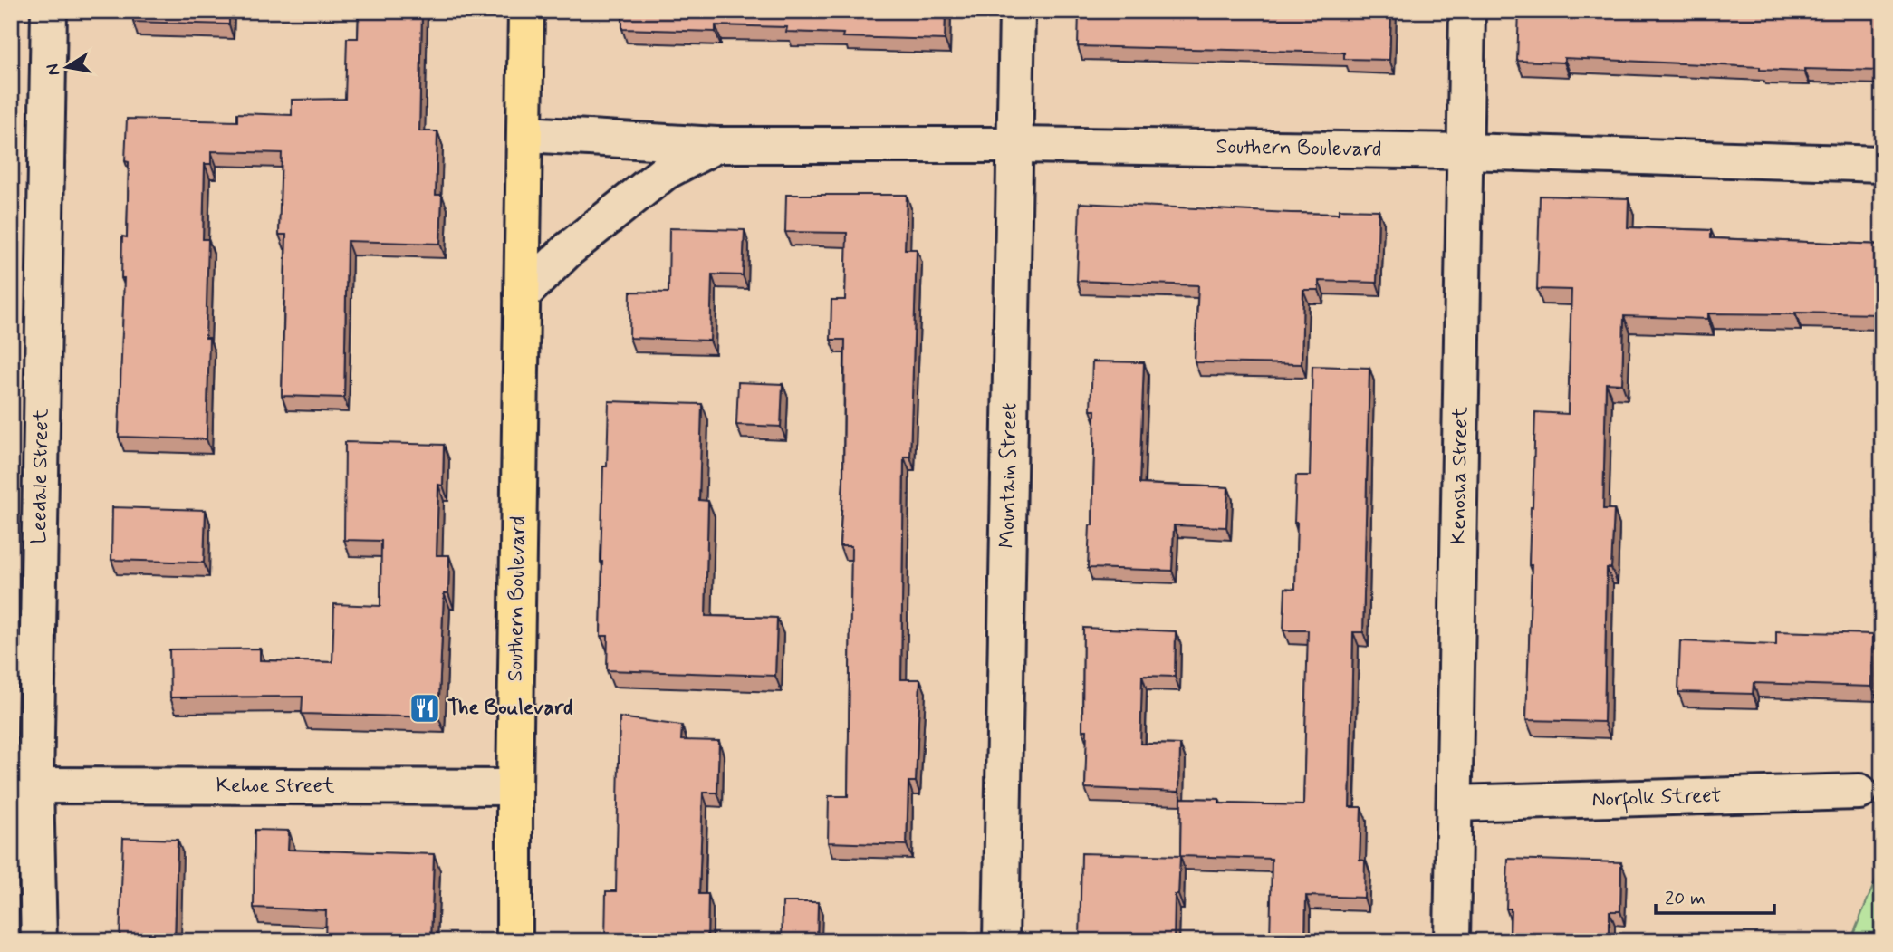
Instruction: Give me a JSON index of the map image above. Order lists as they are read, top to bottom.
{
  "streets": {
    "main road": ["Southern Boulevard"],
    "street": [
      "Mountain Street",
      "Kenosha Street",
      "Leedale Street",
      "Kehoe Street",
      "Norfolk Street"
    ]
  },
  "crossings": [
    ["Southern Boulevard", "Mountain Street"],
    ["Southern Boulevard", "Kenosha Street"],
    ["Southern Boulevard", "Kehoe Street"],
    ["Kenosha Street", "Norfolk Street"],
    ["Leedale Street", "Kehoe Street"]
  ],
  "places": {
    "restaurant": ["The Boulevard"]
  },
  "scale_bar": "20 m",
  "north": "left"
}
